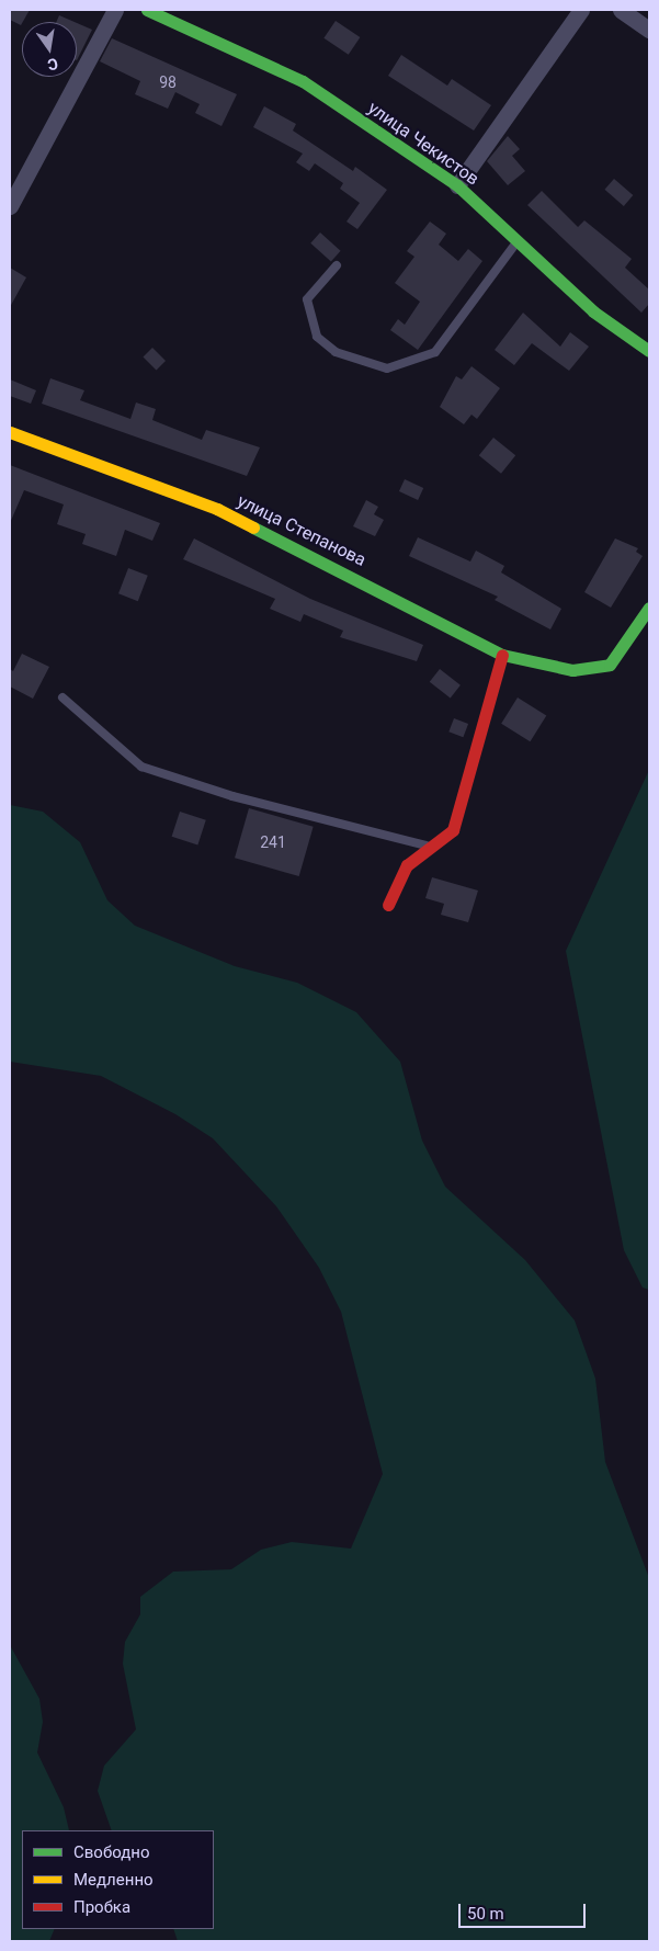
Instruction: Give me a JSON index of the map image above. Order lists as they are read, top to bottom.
{
  "streets": {
    "street": ["улица Чекистов", "улица Степанова"]
  },
  "house_numbers": ["98", "241"],
  "legend": ["Свободно", "Медленно", "Пробка"],
  "scale_bar": "50 m",
  "north": "bottom"
}
